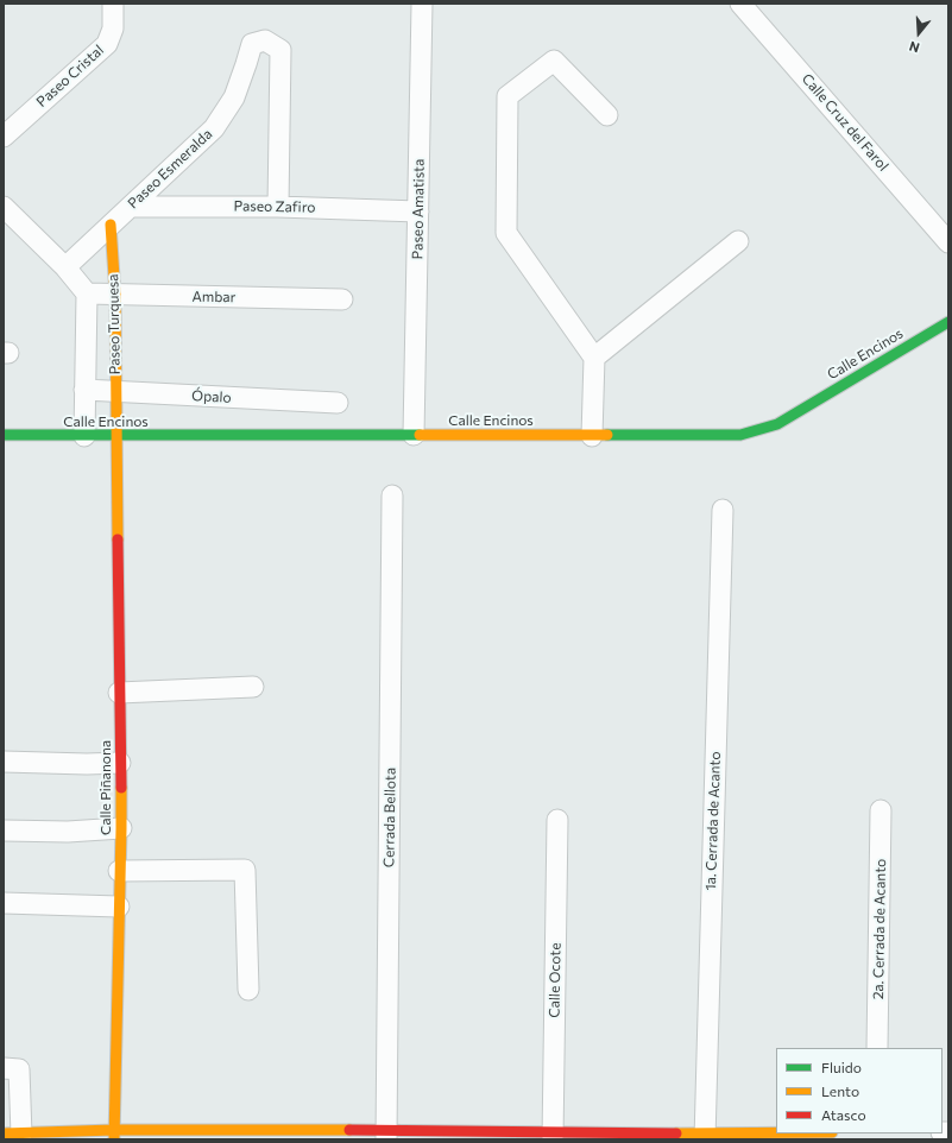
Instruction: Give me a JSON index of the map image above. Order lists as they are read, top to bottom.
{
  "streets": {
    "street": [
      "Paseo Cristal",
      "Calle Cruz del Farol",
      "Paseo Esmeralda",
      "Paseo Zafiro",
      "Paseo Amatista",
      "Ambar",
      "Paseo Turquesa",
      "Calle Encinos",
      "Ópalo",
      "Calle Piñanona",
      "Cerrada Bellota",
      "1a. Cerrada de Acanto",
      "2a. Cerrada de Acanto",
      "Calle Ocote"
    ]
  },
  "crossings": [
    ["Paseo Esmeralda", "Paseo Zafiro"],
    ["Paseo Esmeralda", "Paseo Turquesa"],
    ["Paseo Zafiro", "Paseo Amatista"],
    ["Paseo Amatista", "Calle Encinos"],
    ["Ambar", "Paseo Turquesa"],
    ["Paseo Turquesa", "Calle Encinos"],
    ["Paseo Turquesa", "Ópalo"],
    ["Paseo Turquesa", "Calle Piñanona"],
    ["Calle Encinos", "Calle Piñanona"]
  ],
  "legend": ["Fluido", "Lento", "Atasco"],
  "north": "bottom"
}
